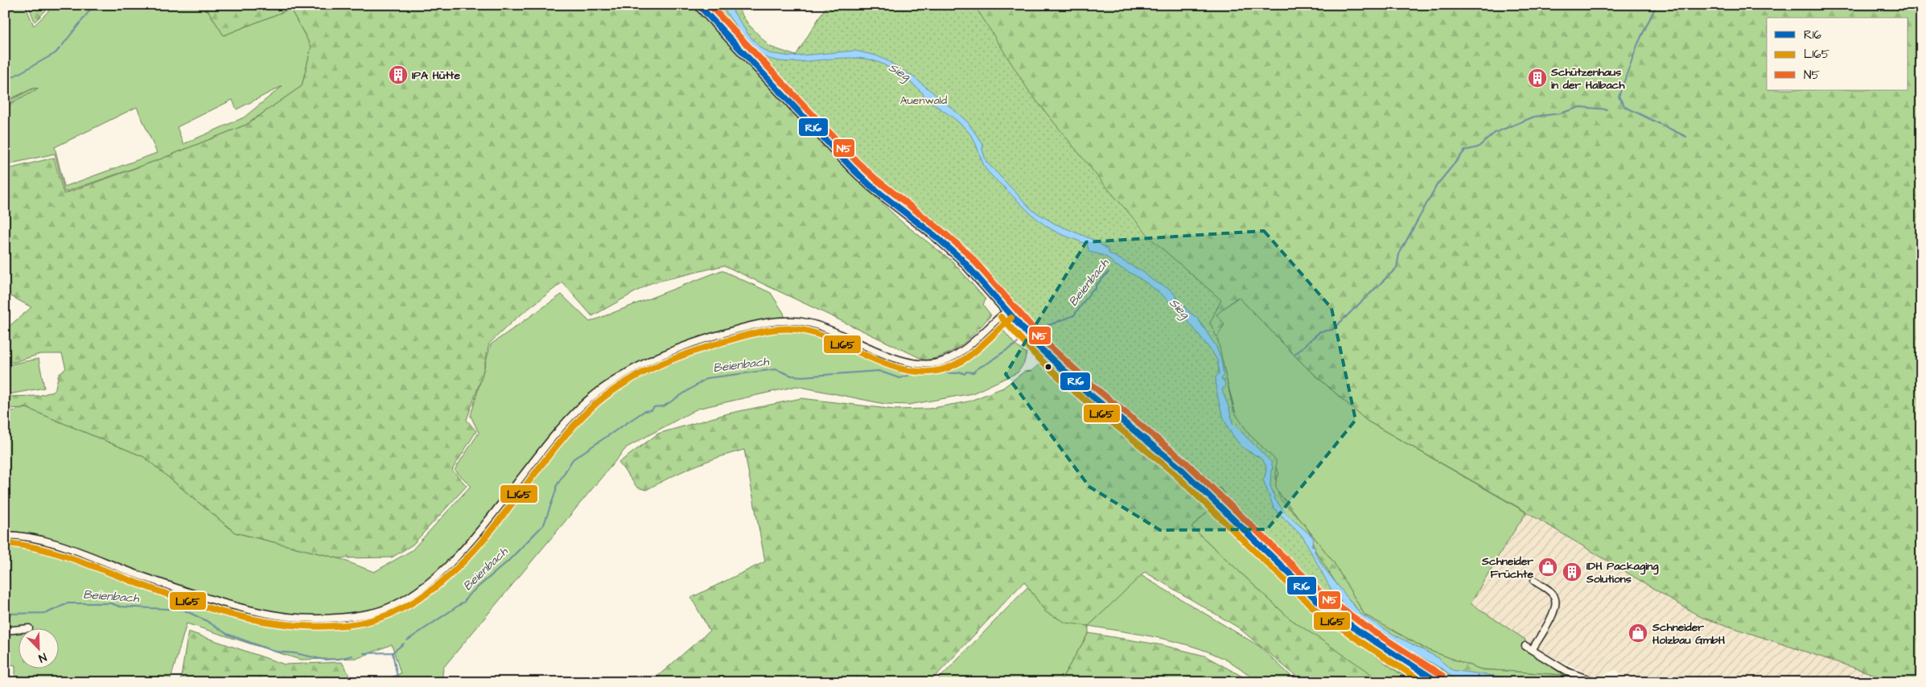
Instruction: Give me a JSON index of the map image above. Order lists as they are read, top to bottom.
{
  "water": ["Sieg", "Beienbach"],
  "parks": ["Auenwald"],
  "places": {
    "building": ["IPA Hütte", "Schützenhaus in der Halbach", "IDH Packaging Solutions"],
    "shop": ["Schneider Früchte", "Schneider Holzbau GmbH"]
  },
  "lines": ["transit line R16", "transit line N5", "transit line L165"],
  "legend": ["R16", "L165", "N5"],
  "north": "bottom right"
}
